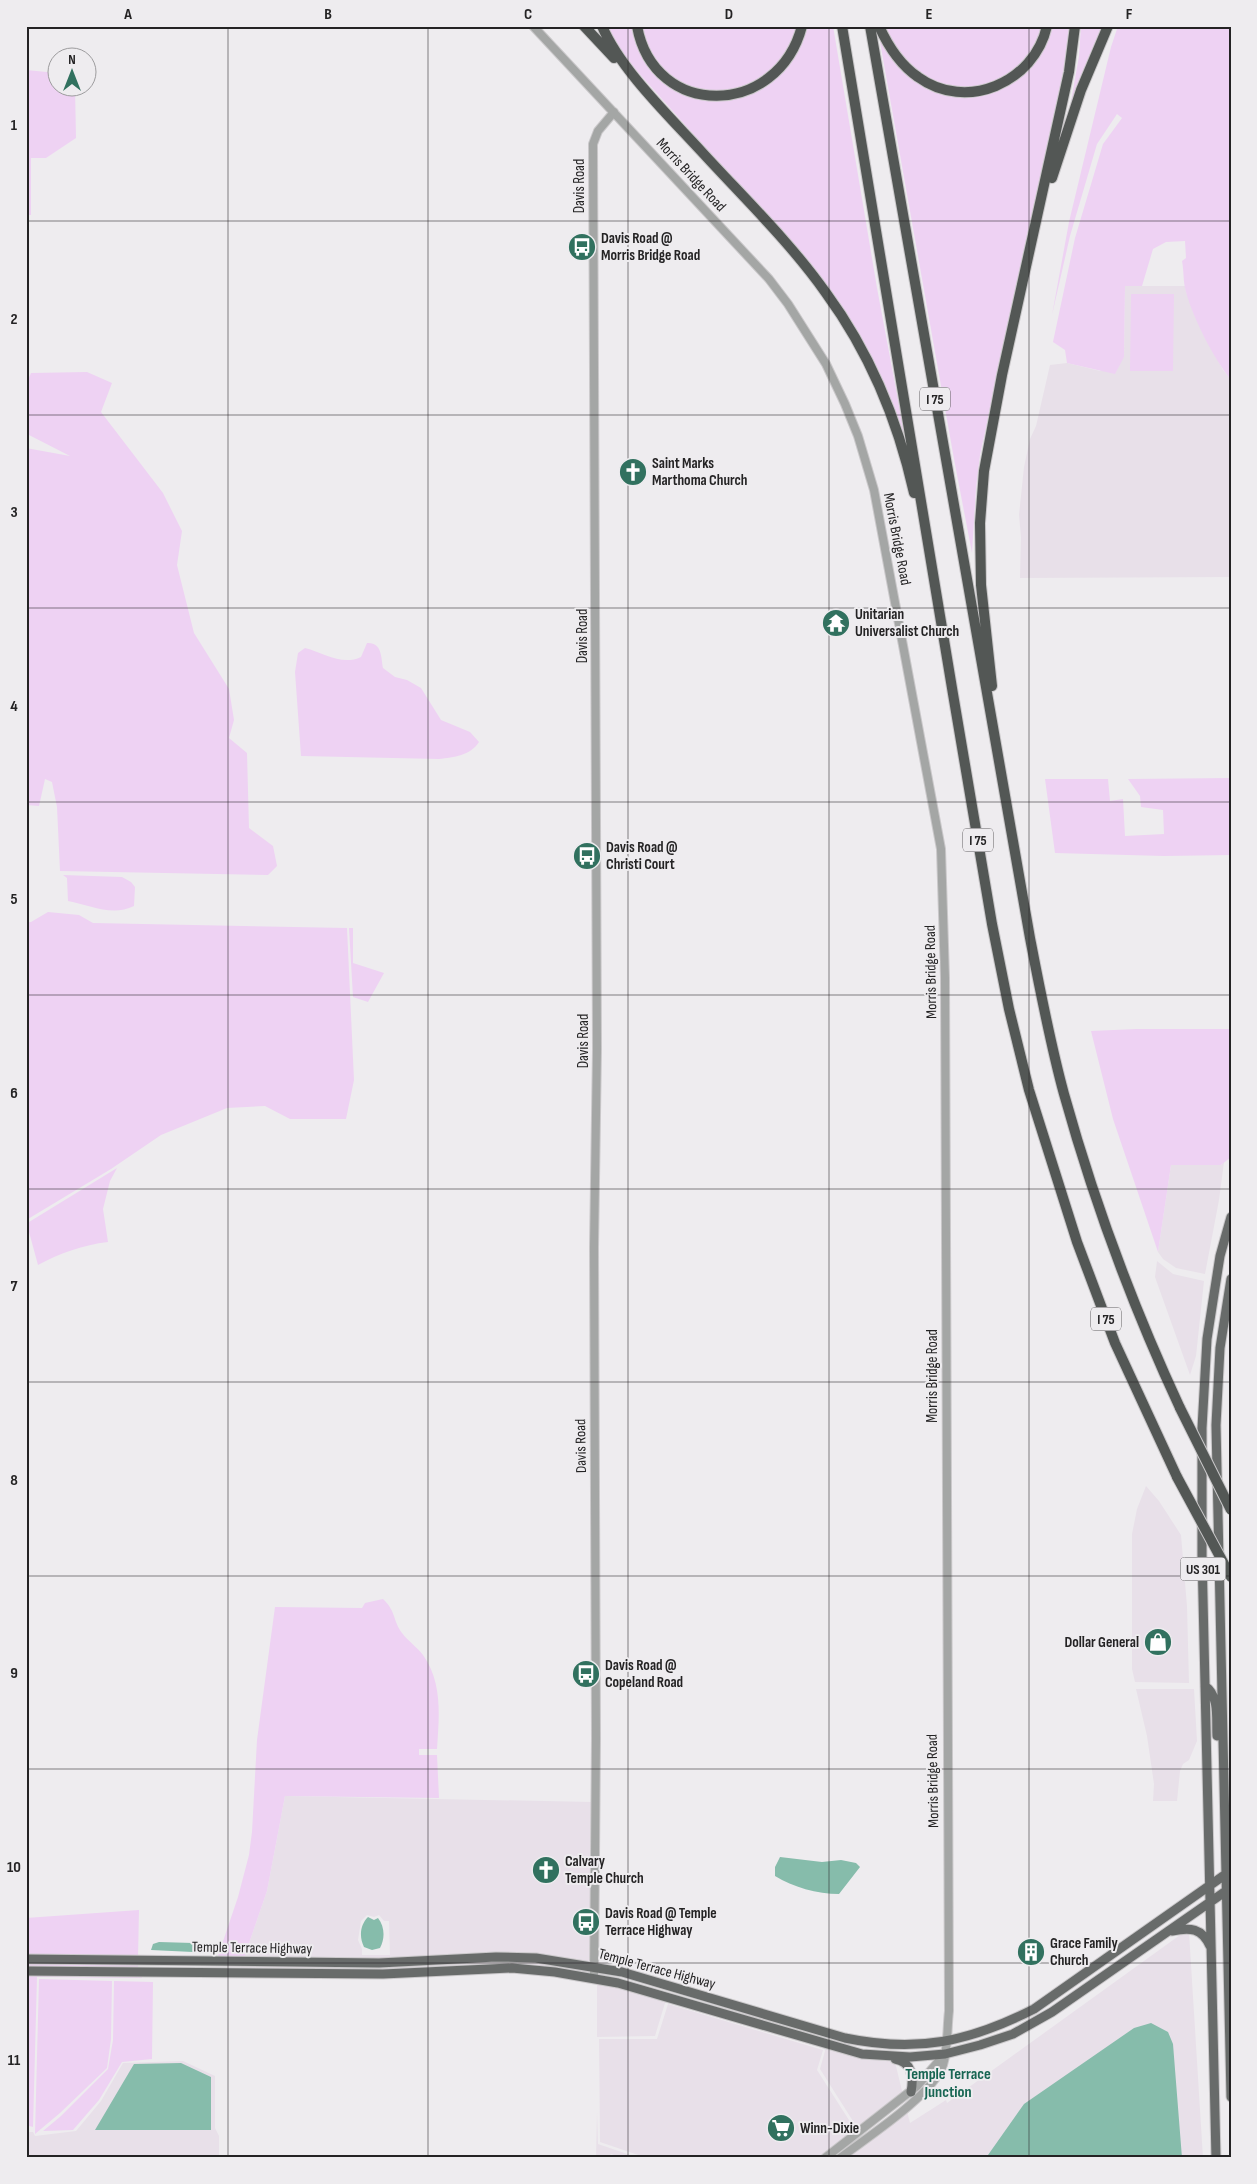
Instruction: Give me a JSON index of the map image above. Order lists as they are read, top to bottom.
{
  "streets": {
    "highway": ["I 75"],
    "main road": ["US 301", "Temple Terrace Highway"],
    "street": ["Morris Bridge Road", "Davis Road"]
  },
  "crossings": [
    ["Morris Bridge Road", "Davis Road"],
    ["Morris Bridge Road", "Temple Terrace Highway"],
    ["Davis Road", "Temple Terrace Highway"],
    ["US 301", "Temple Terrace Highway"]
  ],
  "districts": ["Temple Terrace Junction"],
  "places": {
    "bus stop": [
      "Davis Road @ Morris Bridge Road",
      "Davis Road @ Christi Court",
      "Davis Road @ Copeland Road",
      "Davis Road @ Temple Terrace Highway"
    ],
    "church": ["Saint Marks Marthoma Church", "Calvary Temple Church"],
    "temple": ["Unitarian Universalist Church"],
    "shop": ["Dollar General"],
    "building": ["Grace Family Church"],
    "supermarket": ["Winn-Dixie"]
  },
  "north": "top",
  "grid": {
    "columns": [
      "A",
      "B",
      "C",
      "D",
      "E",
      "F"
    ],
    "rows": [
      "1",
      "2",
      "3",
      "4",
      "5",
      "6",
      "7",
      "8",
      "9",
      "10",
      "11"
    ]
  }
}
